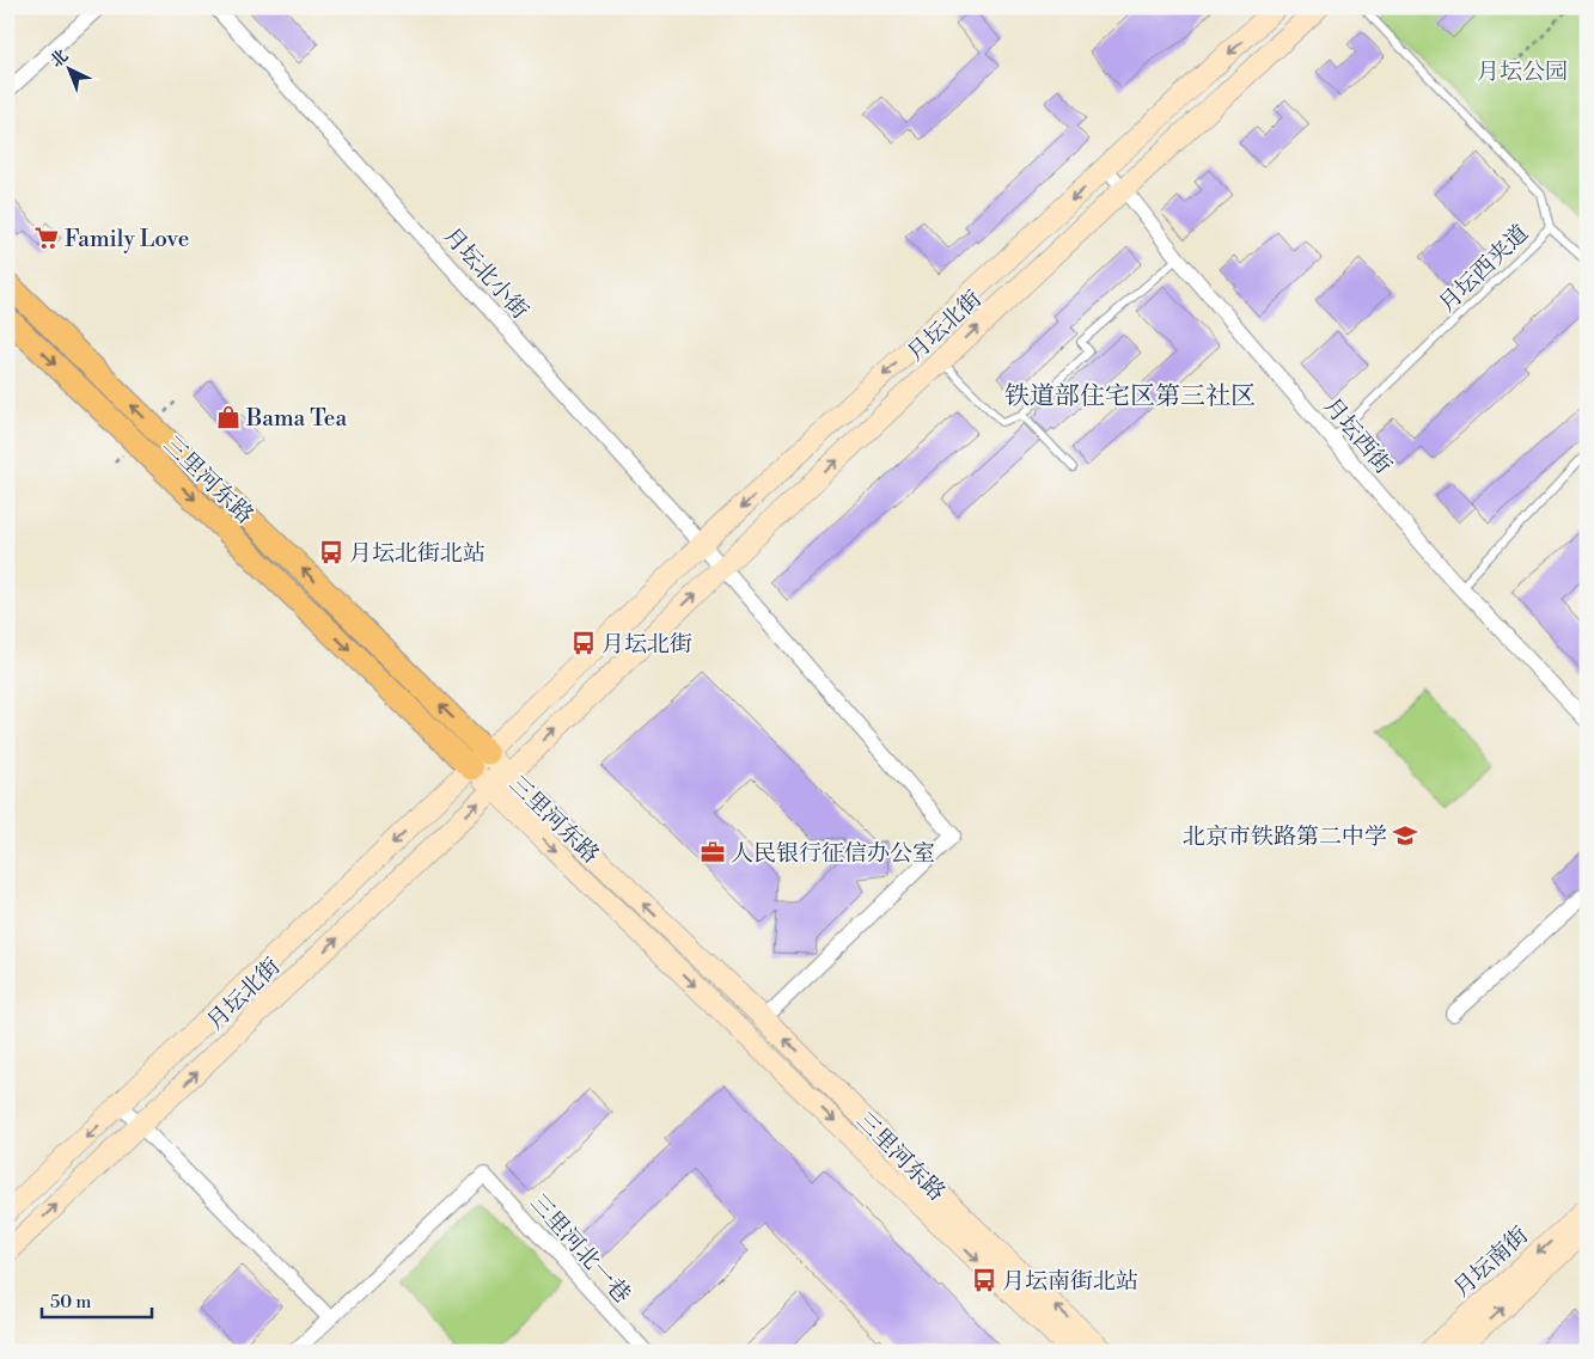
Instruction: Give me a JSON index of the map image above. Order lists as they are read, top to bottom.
{
  "streets": {
    "main road": ["月坛北街", "三里河东路", "月坛南街"],
    "street": ["月坛北小街", "月坛西街", "三里河北一巷"],
    "lane": ["月坛西夹道"]
  },
  "crossings": [
    ["月坛西夹道", "月坛西街"],
    ["月坛北小街", "月坛北街"],
    ["月坛北小街", "三里河东路"],
    ["月坛北街", "月坛西街"],
    ["月坛北街", "三里河东路"]
  ],
  "districts": ["铁道部住宅区第三社区"],
  "parks": ["月坛公园"],
  "places": {
    "supermarket": ["Family Love"],
    "shop": ["Bama Tea"],
    "bus stop": ["月坛北街北站", "月坛北街", "月坛南街北站"],
    "school or university": ["北京市铁路第二中学"],
    "office": ["人民银行征信办公室"]
  },
  "scale_bar": "50 m",
  "north": "top left"
}
